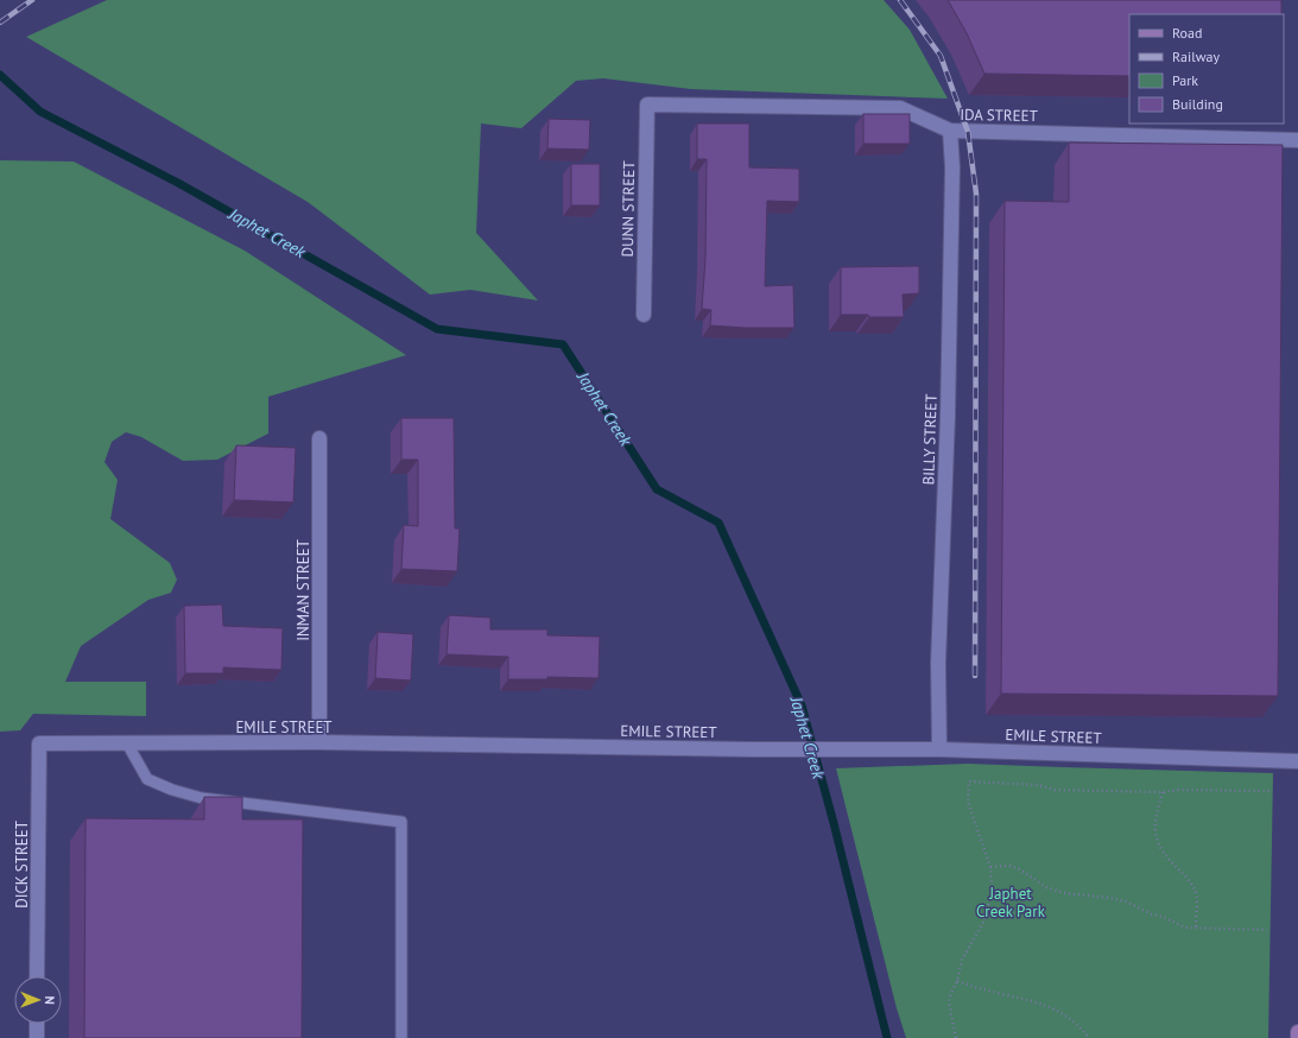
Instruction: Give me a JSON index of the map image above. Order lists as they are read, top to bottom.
{
  "streets": {
    "street": [
      "IDA STREET",
      "DUNN STREET",
      "BILLY STREET",
      "INMAN STREET",
      "EMILE STREET",
      "DICK STREET"
    ]
  },
  "crossings": [
    ["IDA STREET", "DUNN STREET"],
    ["IDA STREET", "BILLY STREET"],
    ["BILLY STREET", "EMILE STREET"],
    ["INMAN STREET", "EMILE STREET"],
    ["EMILE STREET", "DICK STREET"]
  ],
  "water": ["Japhet Creek"],
  "parks": ["Japhet Creek Park"],
  "legend": [
    "Road",
    "Railway",
    "Park",
    "Building"
  ],
  "north": "right"
}
